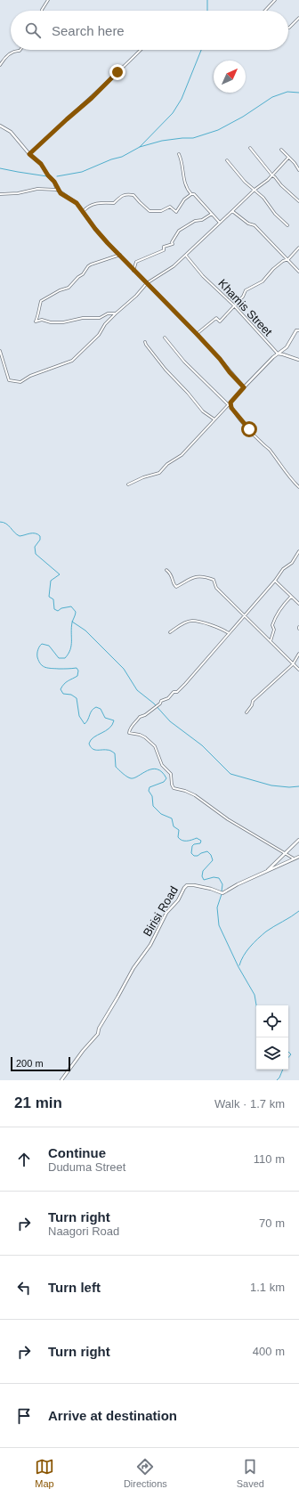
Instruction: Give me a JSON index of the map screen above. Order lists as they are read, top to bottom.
{
  "streets": {
    "street": ["Khamis Street", "Birisi Road"]
  },
  "scale_bar": "200 m",
  "north": "top right",
  "page": {
    "search": "Search here",
    "scale": "200 m",
    "heading": ["21 min", "Walk · 1.7 km"],
    "list": [
      ["Continue", "Duduma Street", "110 m"],
      ["Turn right", "Naagori Road", "70 m"],
      ["Turn left", "1.1 km"],
      ["Turn right", "400 m"],
      "Arrive at destination"
    ],
    "nav": ["Map", "Directions", "Saved"]
  }
}
